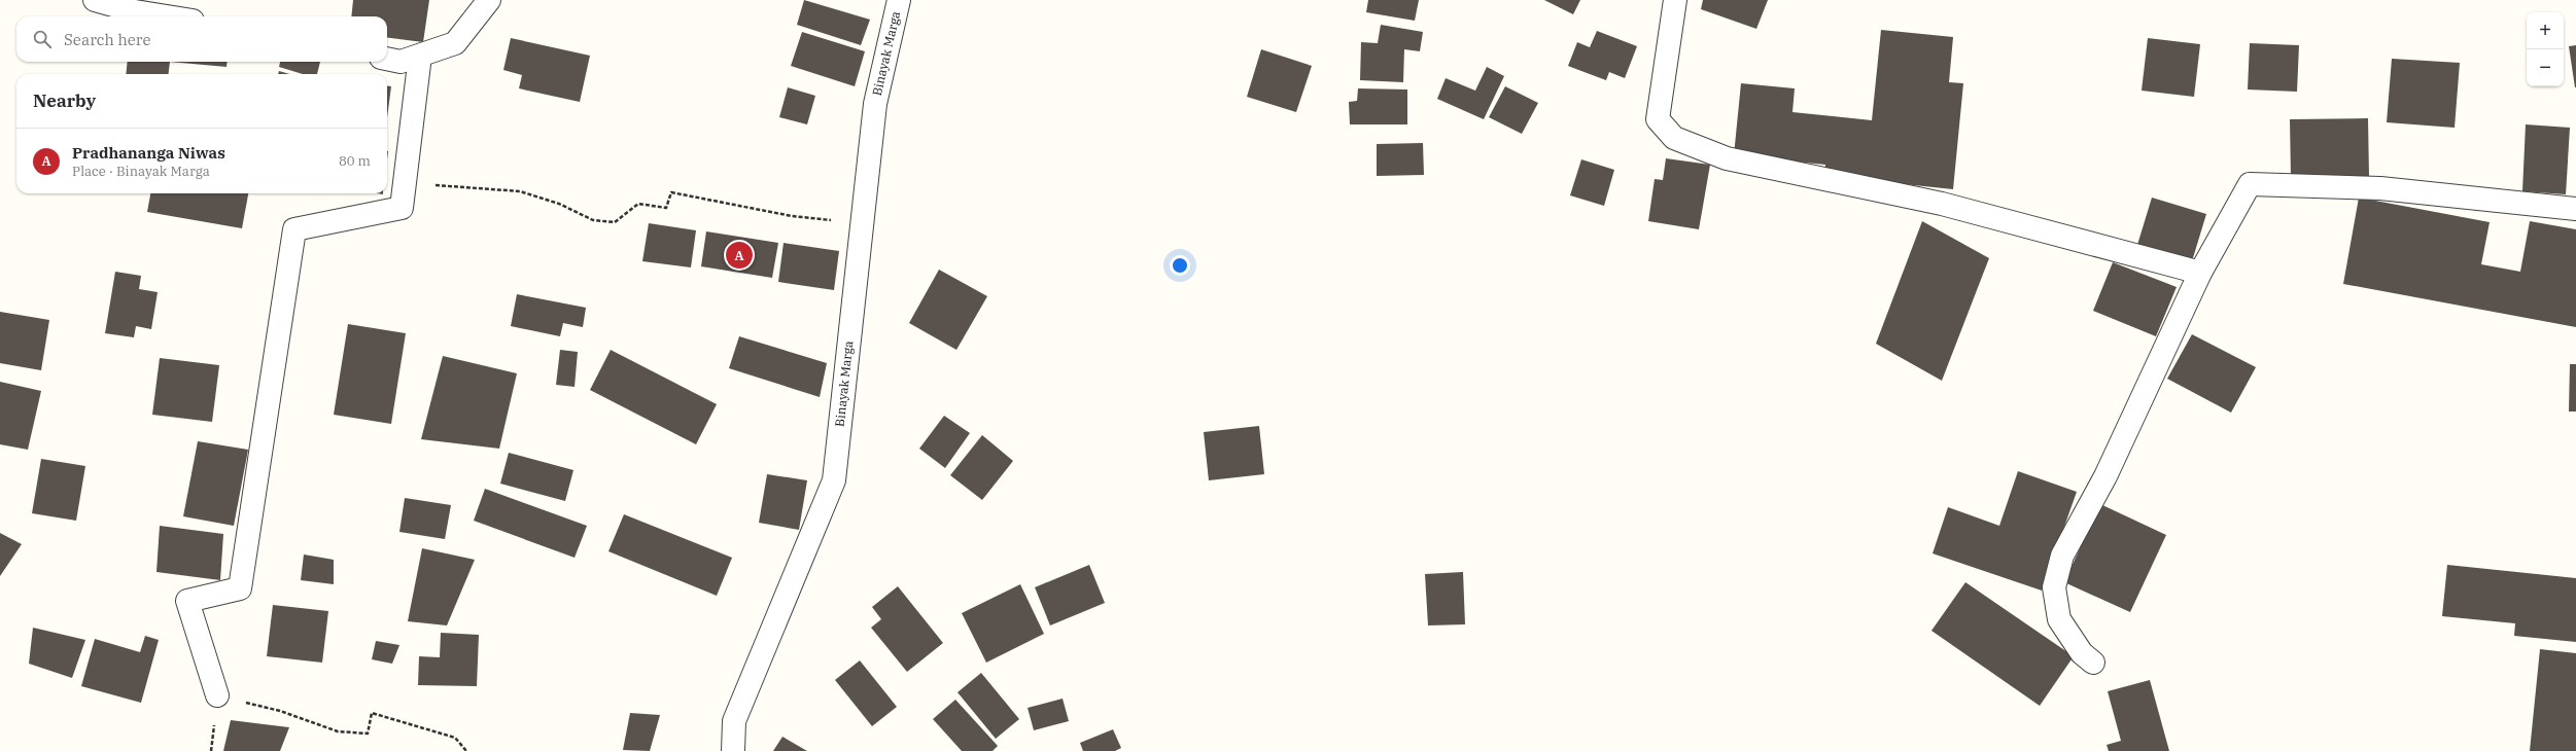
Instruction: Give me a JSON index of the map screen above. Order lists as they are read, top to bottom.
{
  "streets": {
    "street": ["Binayak Marga"]
  },
  "page": {
    "map_buttons": ["+", "−"],
    "search": "Search here",
    "heading": "Nearby",
    "list": [
      {
        "mark": "A",
        "name": "Pradhananga Niwas",
        "note": "Place · Binayak Marga",
        "value": "80 m"
      }
    ],
    "pins": "A"
  }
}
